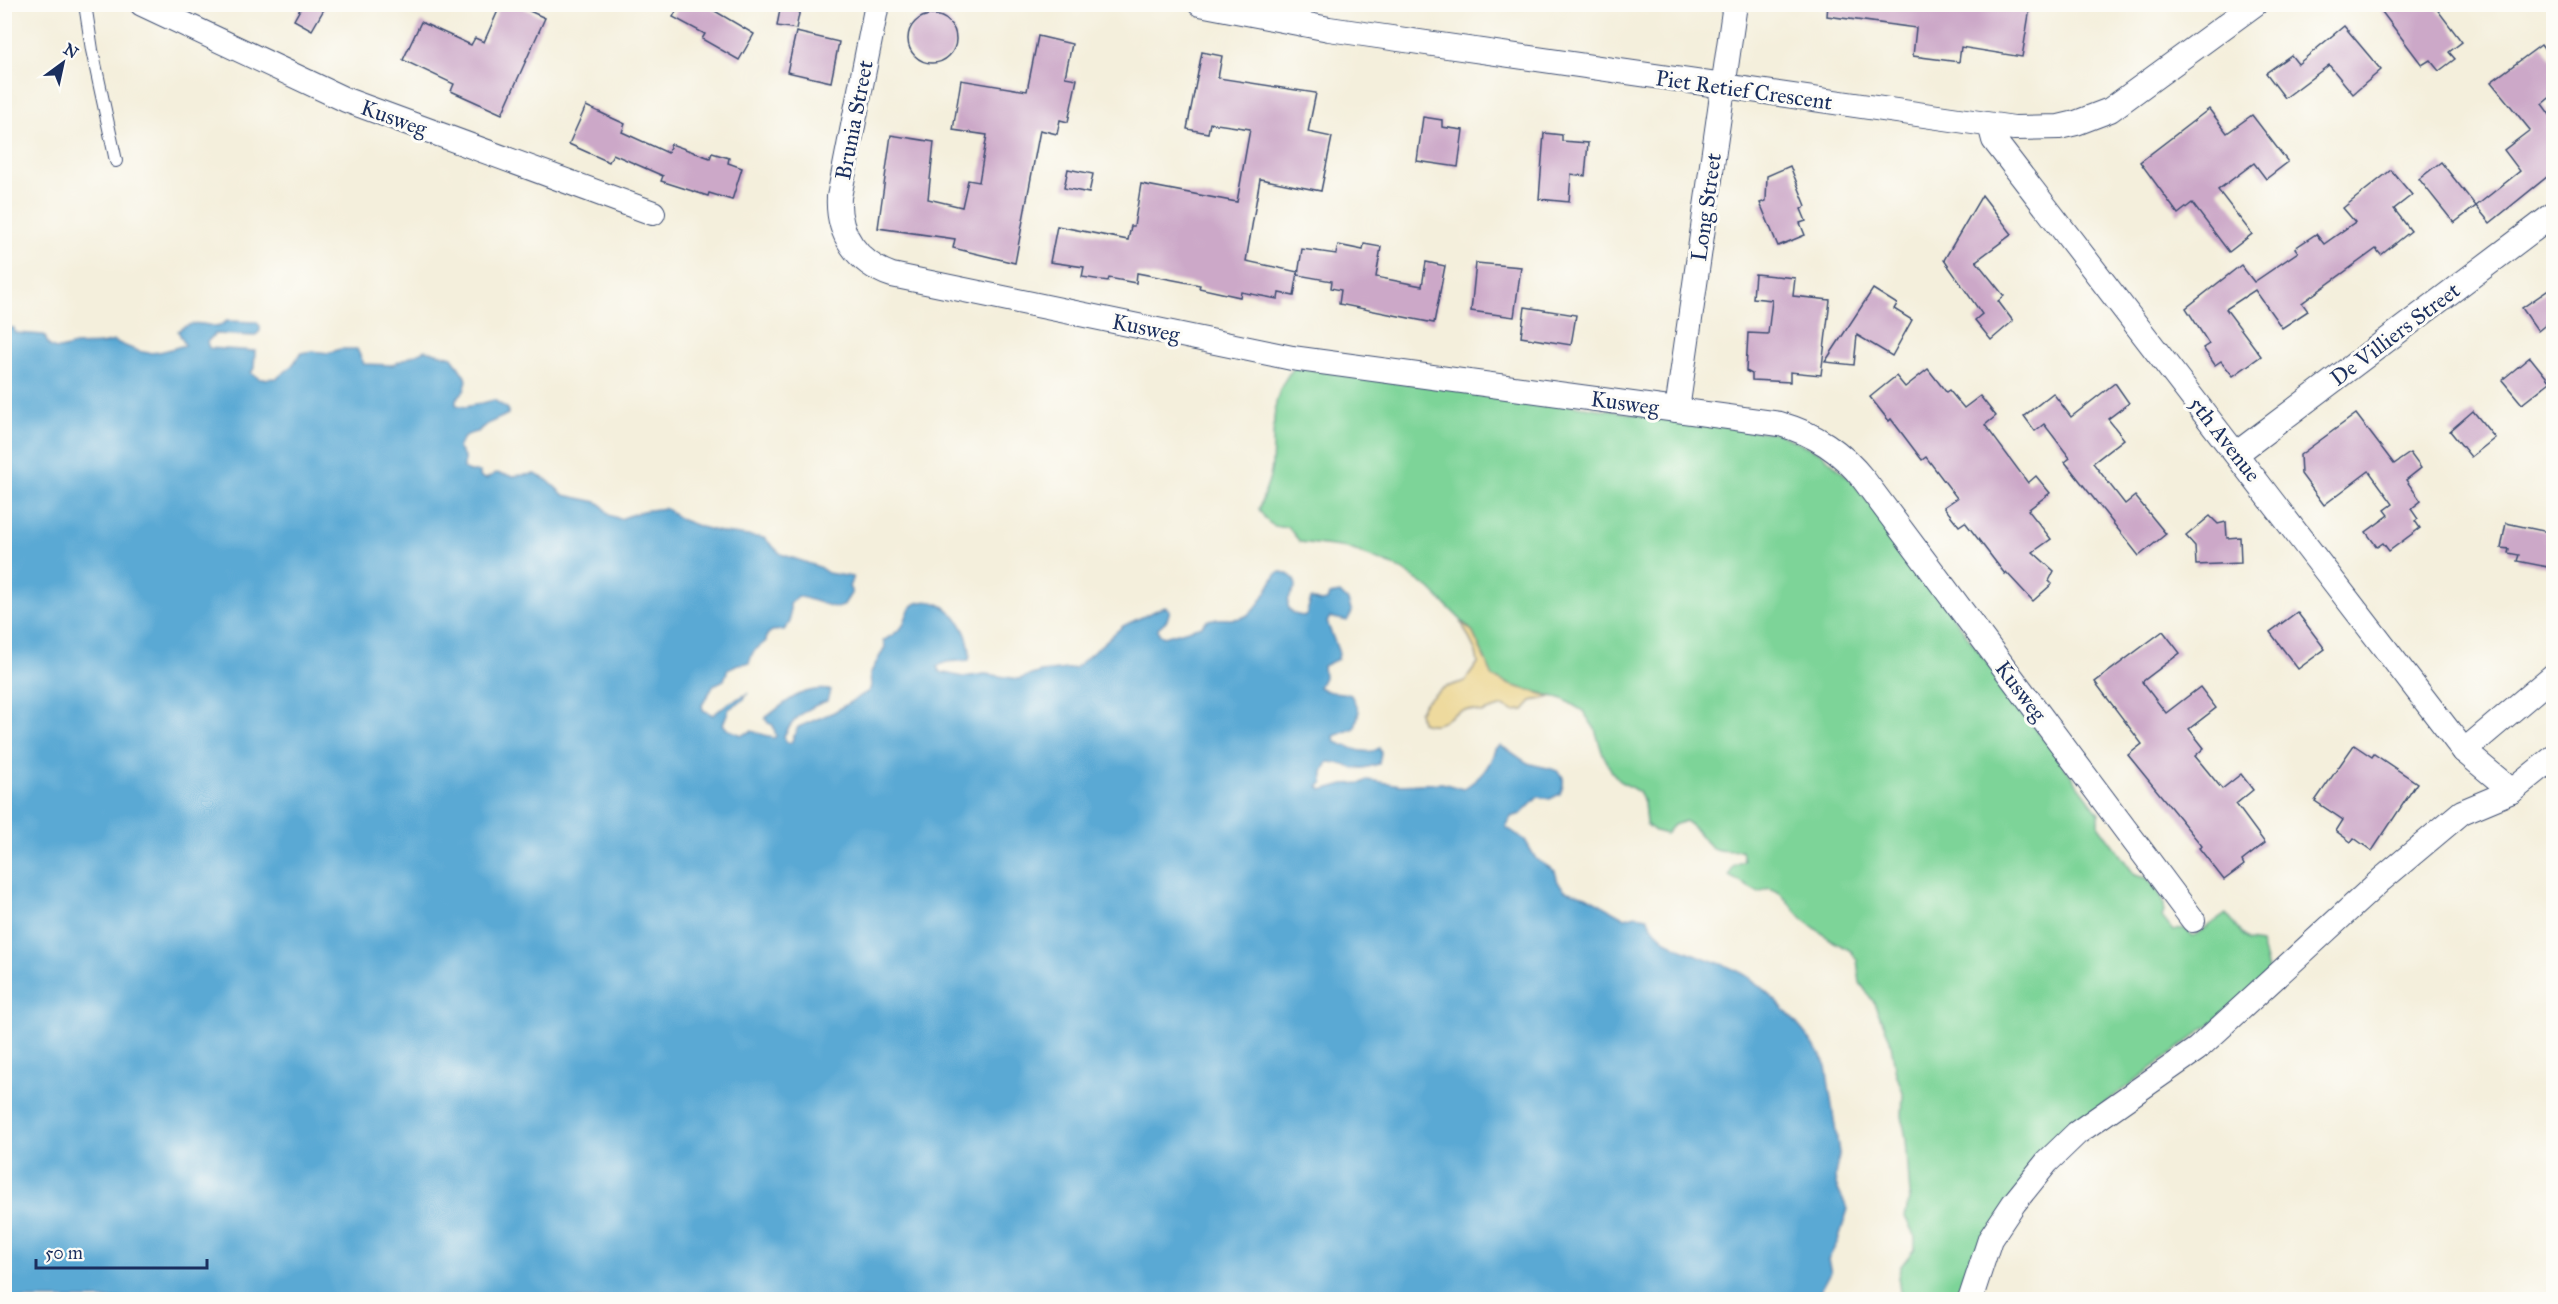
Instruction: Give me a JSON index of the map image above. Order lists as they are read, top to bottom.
{
  "streets": {
    "street": [
      "Piet Retief Crescent",
      "Kusweg",
      "Brunia Street",
      "Long Street",
      "De Villiers Street",
      "5th Avenue"
    ]
  },
  "crossings": [
    ["Piet Retief Crescent", "Long Street"],
    ["Piet Retief Crescent", "5th Avenue"],
    ["Kusweg", "Brunia Street"],
    ["Kusweg", "Long Street"],
    ["De Villiers Street", "5th Avenue"]
  ],
  "scale_bar": "50 m",
  "north": "top right"
}
